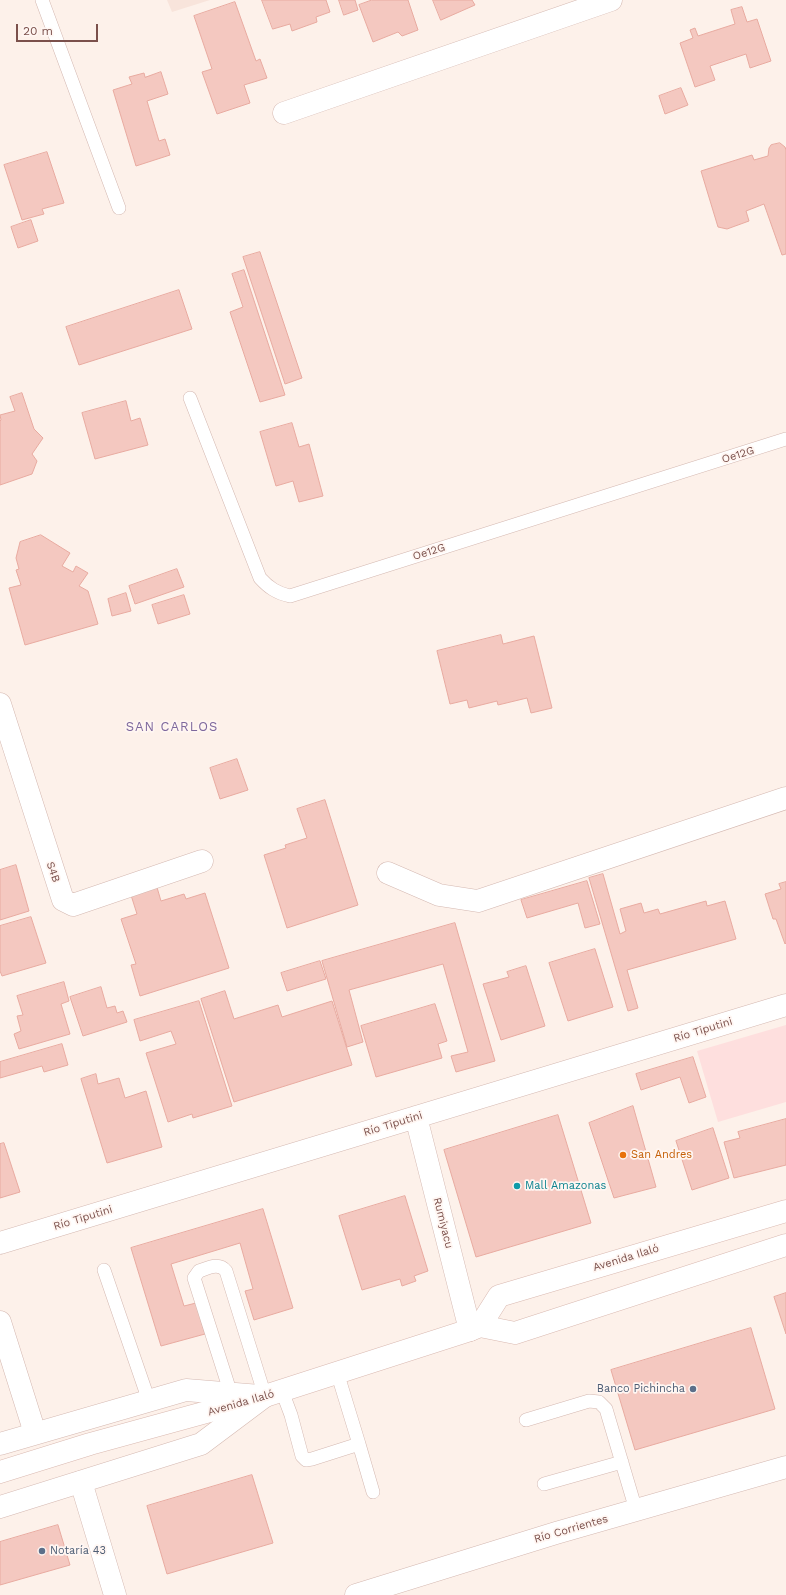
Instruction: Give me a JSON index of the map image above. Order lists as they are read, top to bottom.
{
  "streets": {
    "street": [
      "S4B",
      "Río Tiputini",
      "Rumiyacu",
      "Avenida Ilaló",
      "Río Corrientes"
    ],
    "lane": ["Oe12G"]
  },
  "crossings": [
    ["Río Tiputini", "Rumiyacu"],
    ["Rumiyacu", "Avenida Ilaló"]
  ],
  "districts": ["SAN CARLOS"],
  "places": [
    "San Andres",
    "Mall Amazonas",
    "Banco Pichincha",
    "Notaría 43"
  ],
  "scale_bar": "20 m"
}
